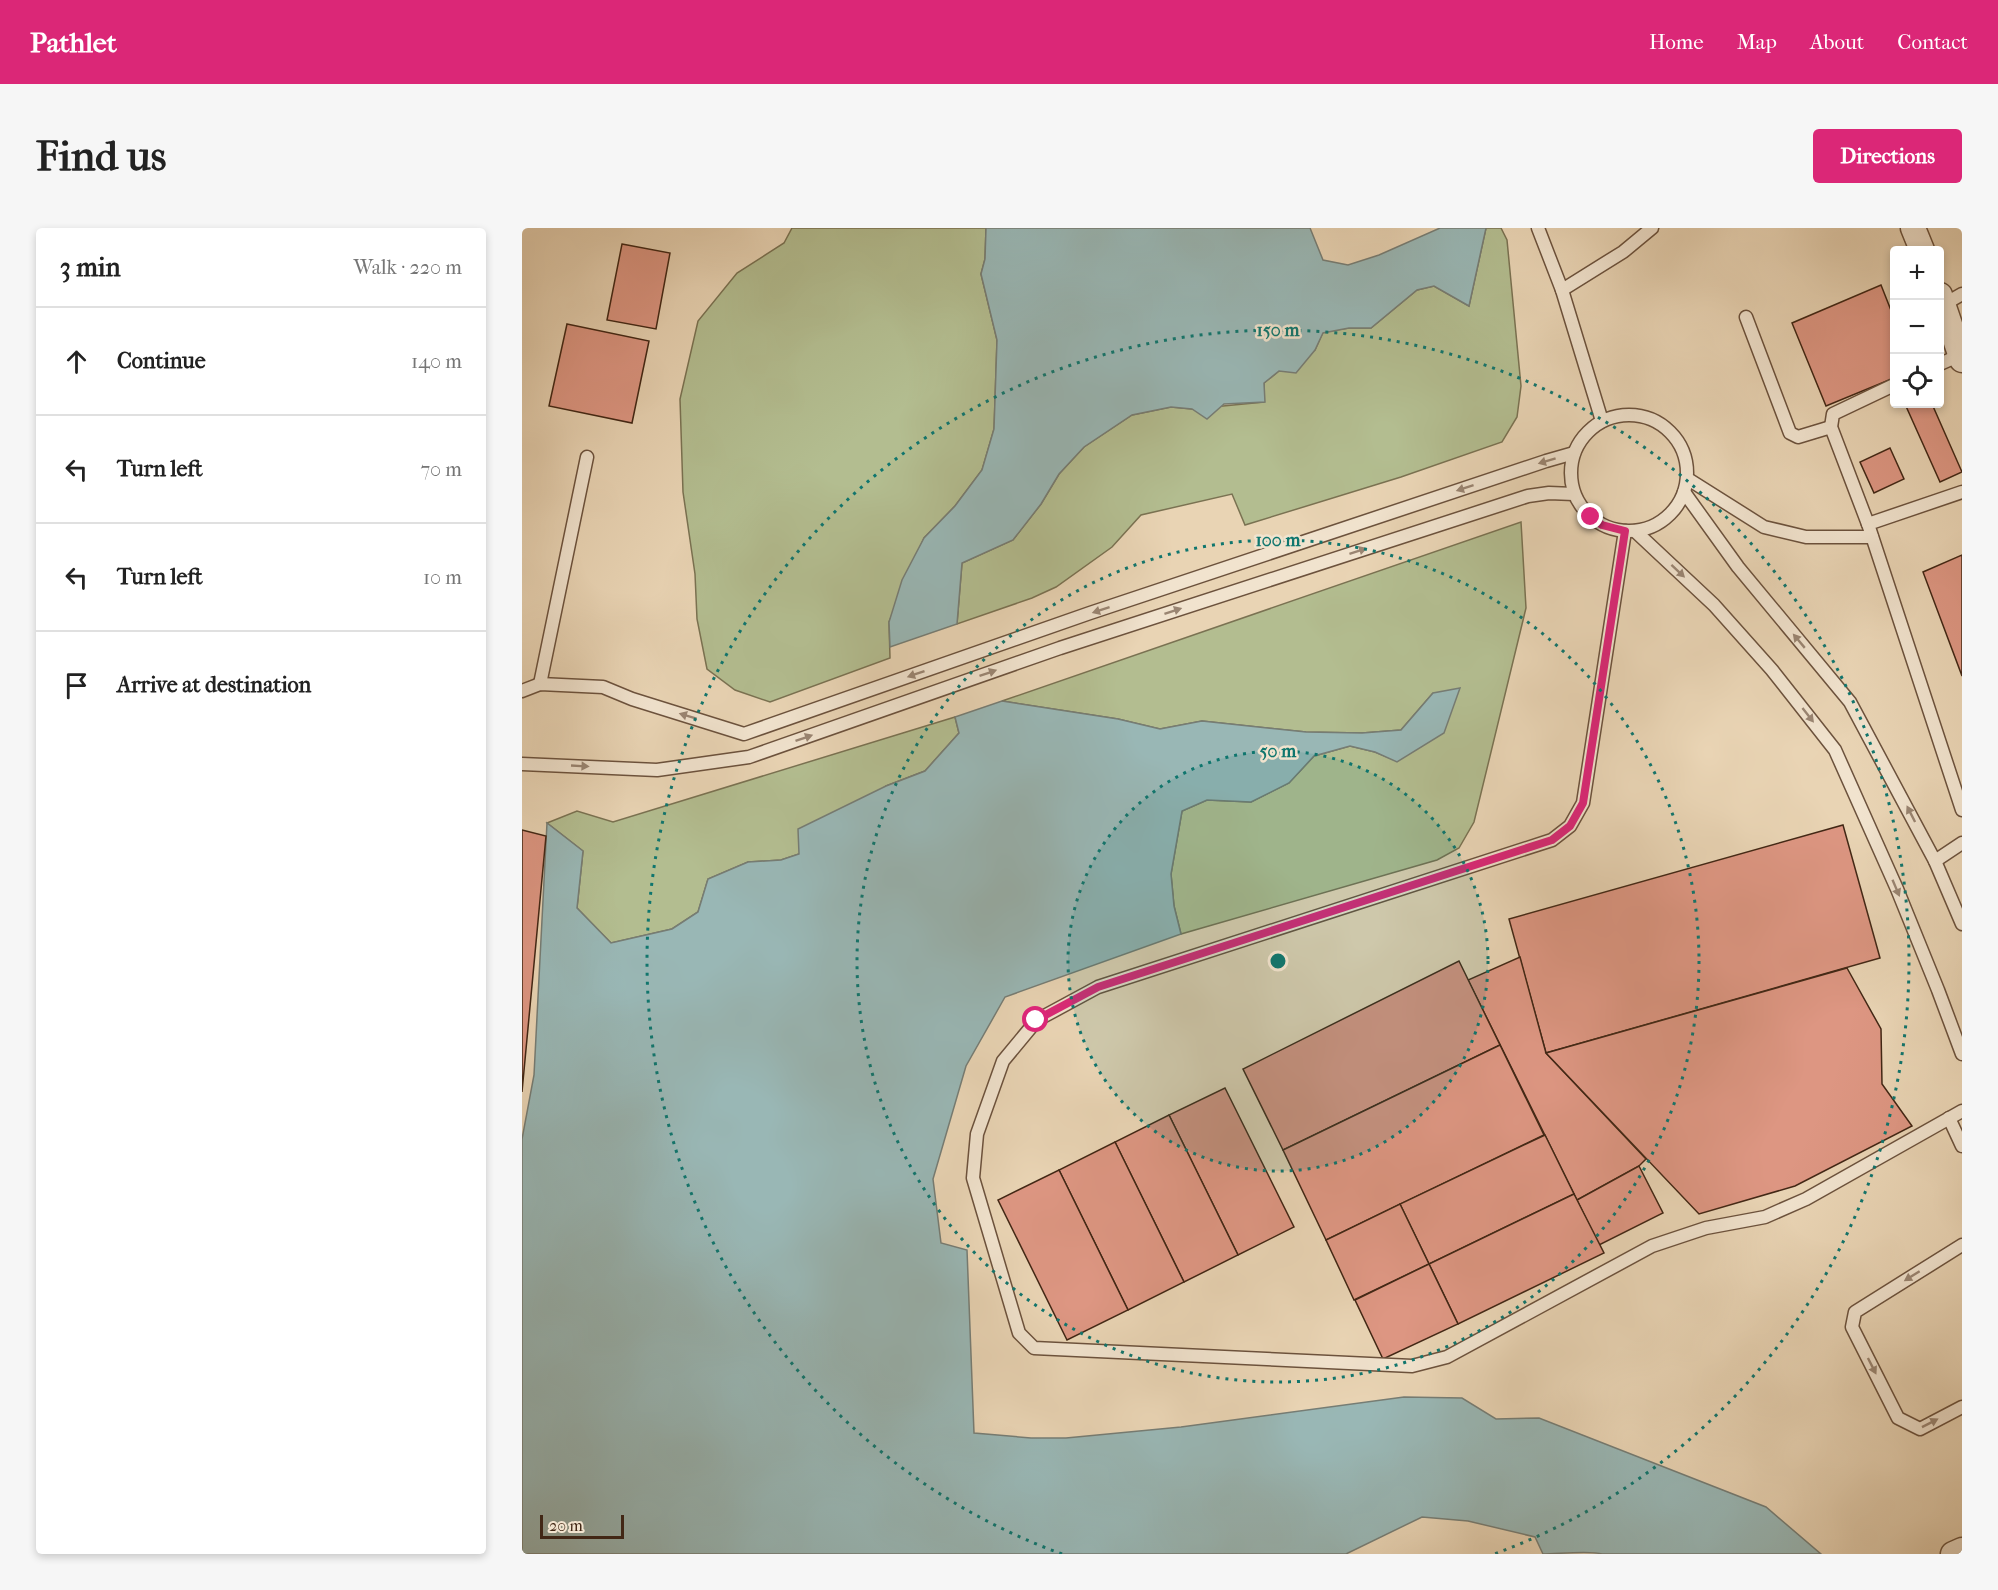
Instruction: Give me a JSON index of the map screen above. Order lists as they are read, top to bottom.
{
  "scale_bar": "20 m",
  "page": {
    "header": "Pathlet",
    "nav": [
      "Home",
      "Map",
      "About",
      "Contact"
    ],
    "buttons": "Directions",
    "title": "Find us",
    "heading": ["3 min", "Walk · 220 m"],
    "map_buttons": ["+", "−"],
    "list": [
      ["Continue", "140 m"],
      ["Turn left", "70 m"],
      ["Turn left", "10 m"],
      "Arrive at destination"
    ],
    "scale": "20 m"
  },
  "rings": ["150 m", "100 m", "50 m"]
}
